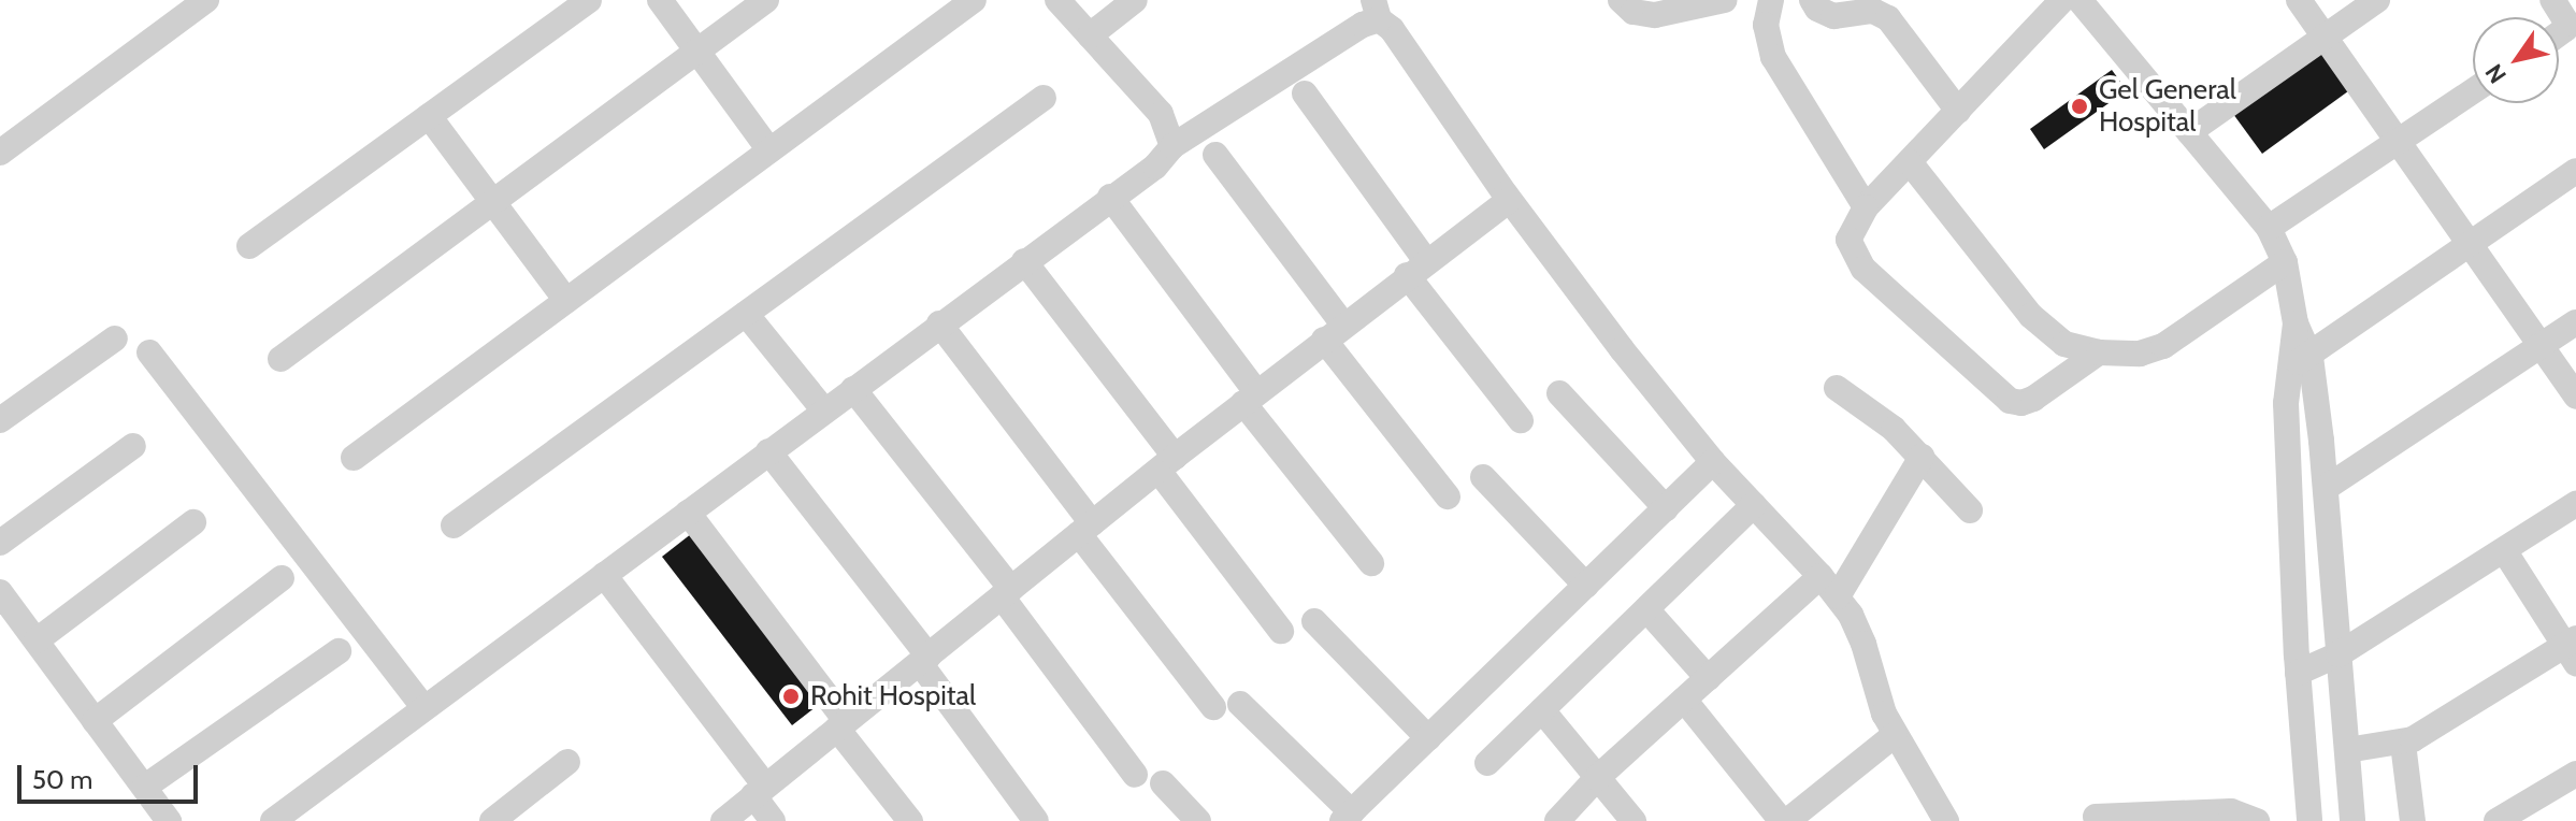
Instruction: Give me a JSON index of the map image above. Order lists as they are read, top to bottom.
{
  "places": ["Gel General Hospital", "Rohit Hospital"],
  "scale_bar": "50 m",
  "north": "bottom left"
}
